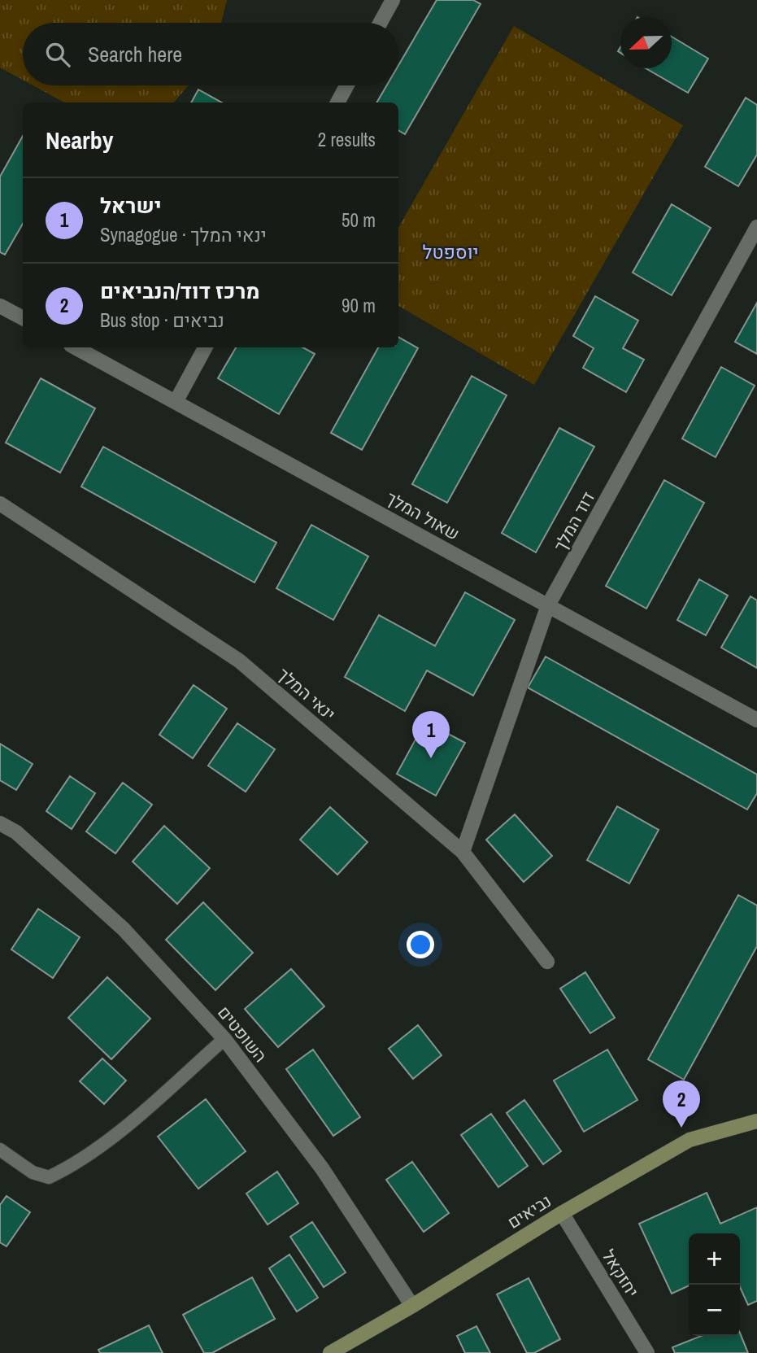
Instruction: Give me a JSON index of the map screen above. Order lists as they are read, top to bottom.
{
  "streets": {
    "street": [
      "שאול המלך",
      "דוד המלך",
      "ינאי המלך",
      "השופטים",
      "נביאים",
      "יחזקאל"
    ]
  },
  "crossings": [
    ["שאול המלך", "דוד המלך"],
    ["דוד המלך", "ינאי המלך"],
    ["השופטים", "נביאים"],
    ["נביאים", "יחזקאל"]
  ],
  "districts": ["יוספטל"],
  "north": "left",
  "page": {
    "search": "Search here",
    "heading": ["Nearby", "2 results"],
    "list": [
      {
        "mark": "1",
        "name": "ישראל",
        "note": "Synagogue · ינאי המלך",
        "value": "50 m"
      },
      {
        "mark": "2",
        "name": "מרכז דוד/הנביאים",
        "note": "Bus stop · נביאים",
        "value": "90 m"
      }
    ],
    "pins": ["1", "2"],
    "map_buttons": ["+", "−"]
  }
}
